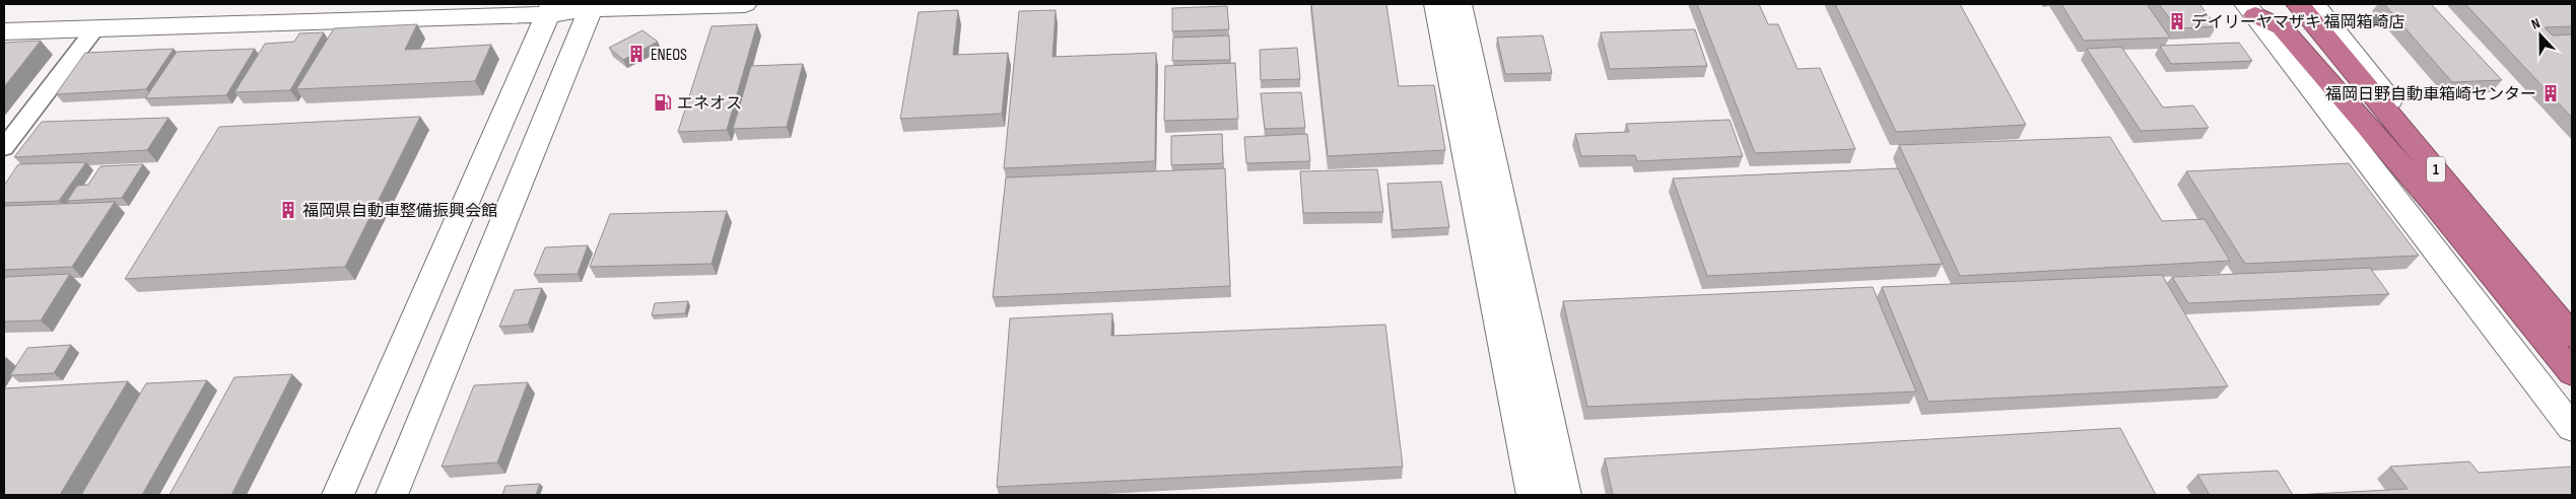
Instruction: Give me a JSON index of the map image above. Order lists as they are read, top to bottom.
{
  "streets": {
    "highway": ["1"]
  },
  "places": {
    "building": [
      "デイリーヤマザキ 福岡箱崎店",
      "ENEOS",
      "福岡日野自動車箱崎センター",
      "福岡県自動車整備振興会館"
    ],
    "fuel station": ["エネオス"]
  },
  "north": "top"
}
